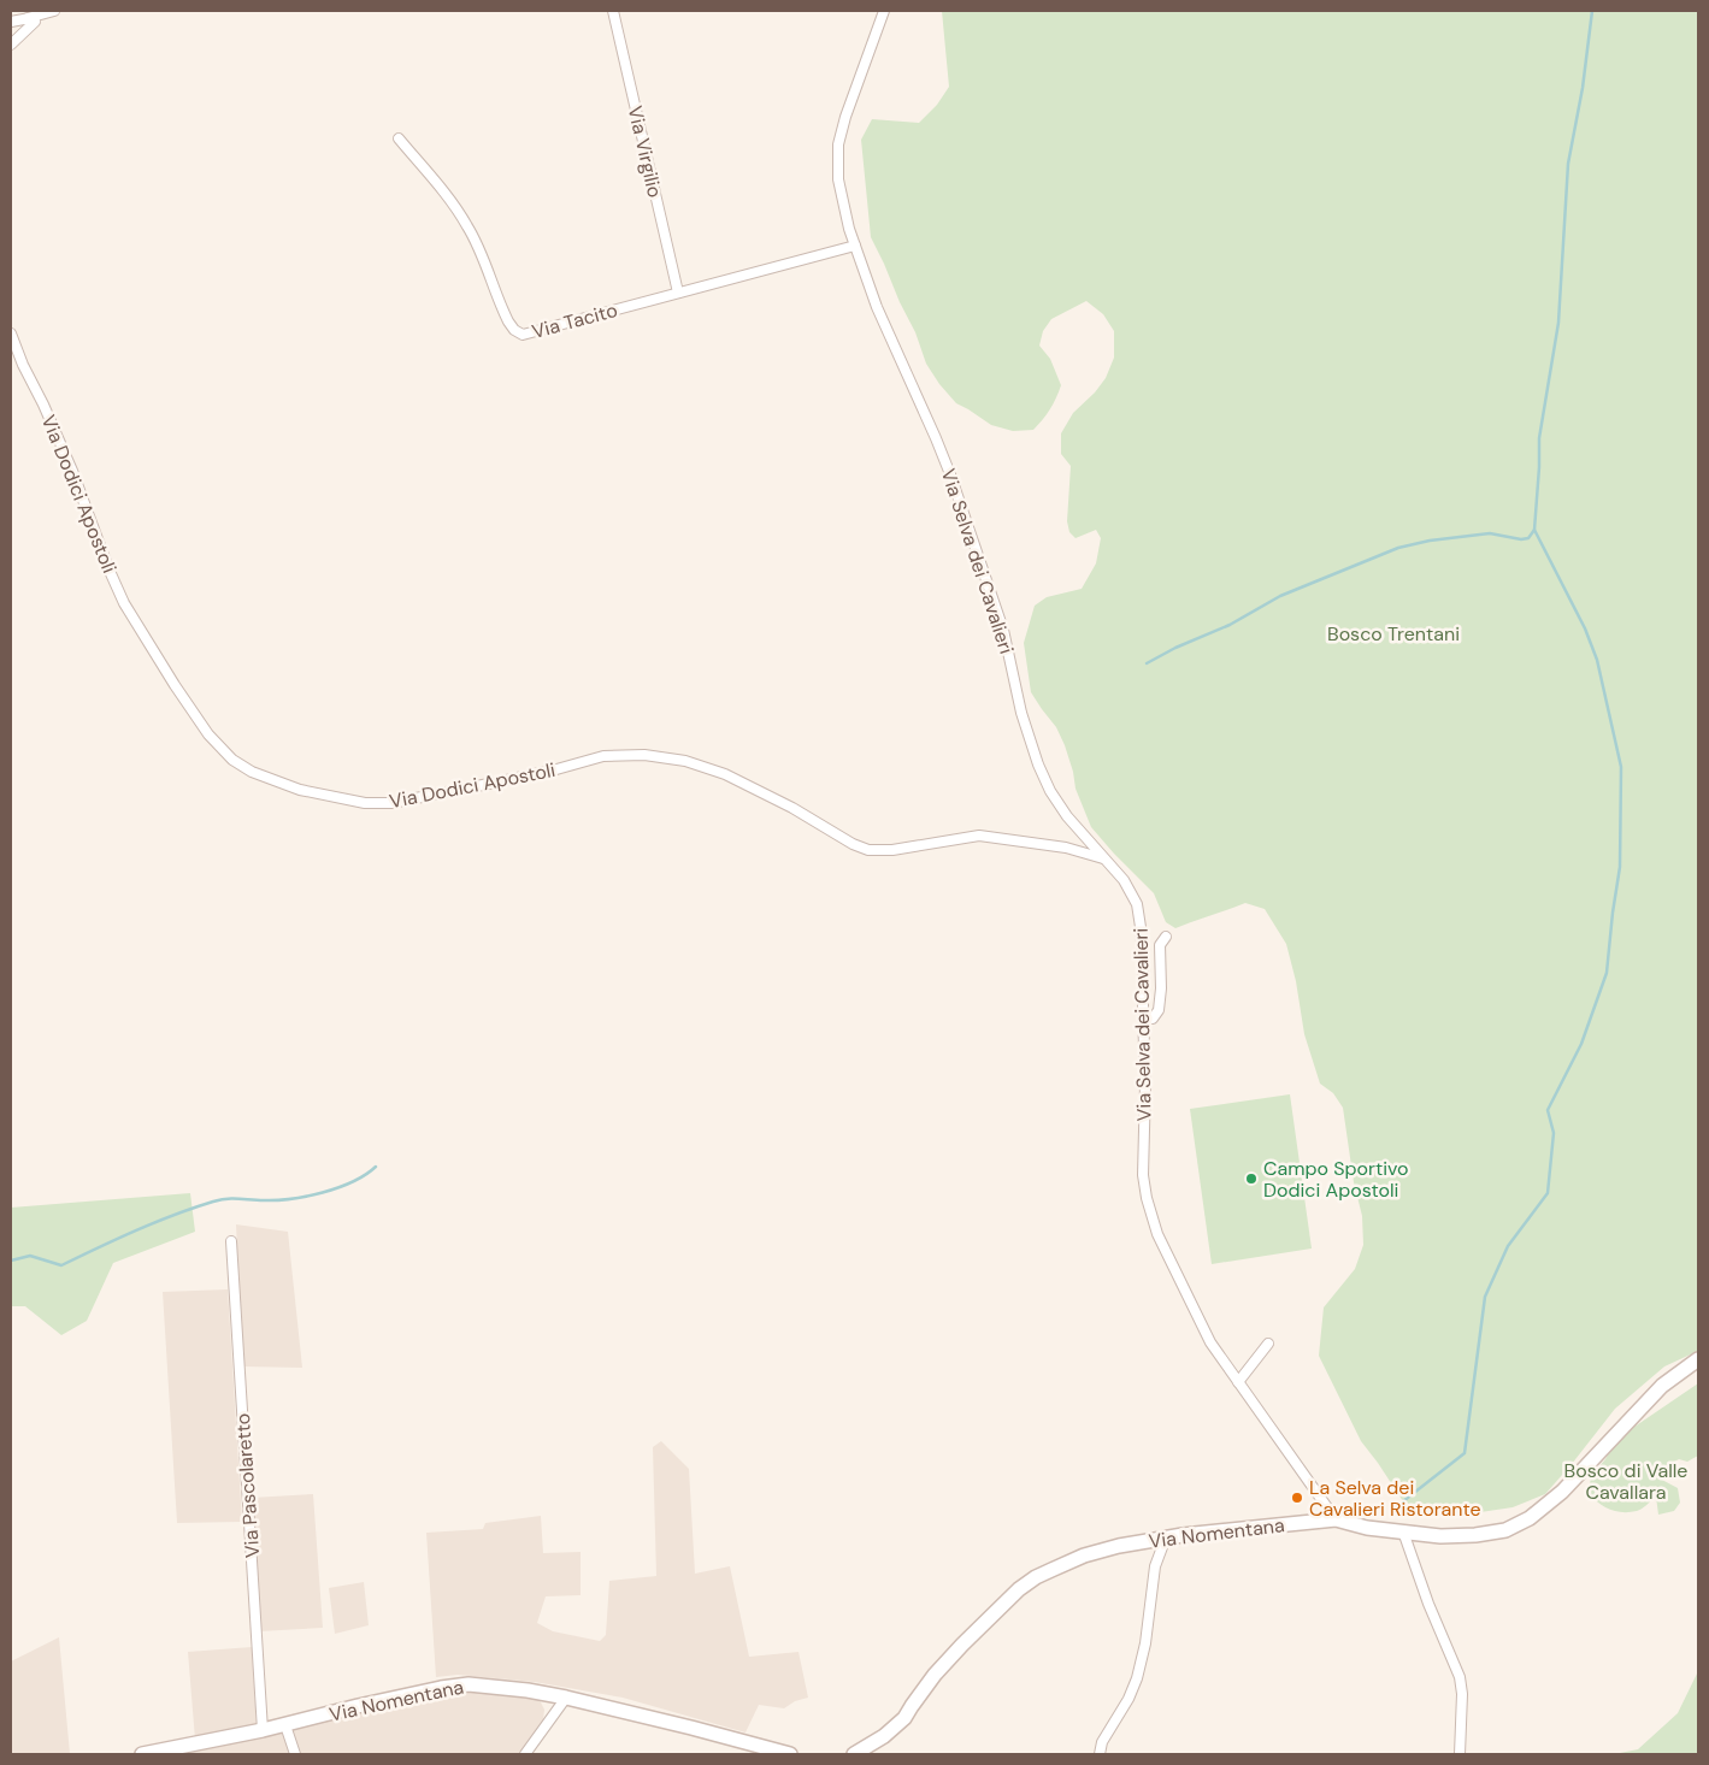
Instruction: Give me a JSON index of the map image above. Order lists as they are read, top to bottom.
{
  "streets": {
    "main road": ["Via Nomentana"],
    "street": [
      "Via Virgilio",
      "Via Tacito",
      "Via Dodici Apostoli",
      "Via Selva dei Cavalieri",
      "Via Pascolaretto"
    ]
  },
  "crossings": [
    ["Via Virgilio", "Via Tacito"],
    ["Via Tacito", "Via Selva dei Cavalieri"],
    ["Via Dodici Apostoli", "Via Selva dei Cavalieri"],
    ["Via Selva dei Cavalieri", "Via Nomentana"],
    ["Via Pascolaretto", "Via Nomentana"]
  ],
  "parks": ["Bosco Trentani", "Bosco di Valle Cavallara"],
  "places": ["Campo Sportivo Dodici Apostoli", "La Selva dei Cavalieri Ristorante"]
}
